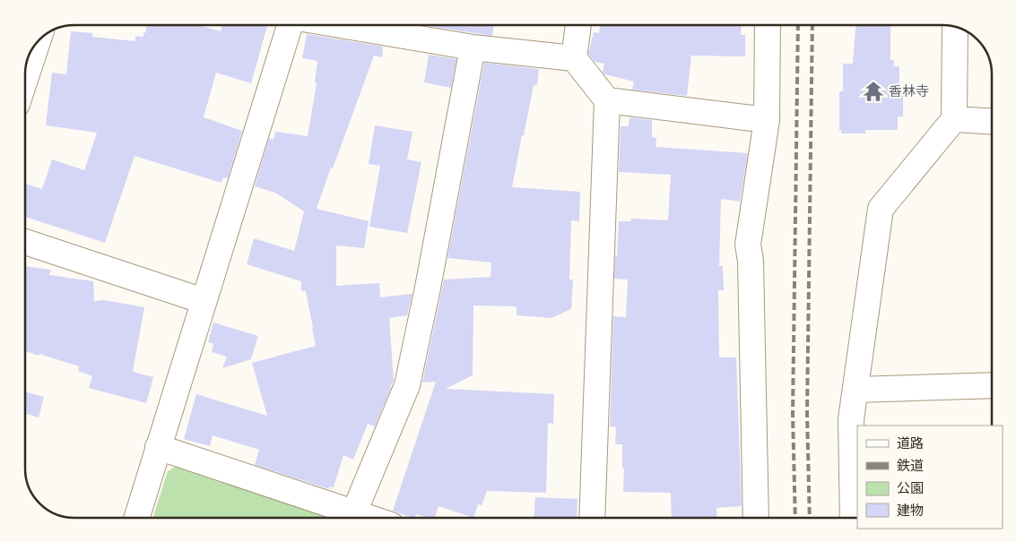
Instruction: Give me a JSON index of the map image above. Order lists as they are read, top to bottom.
{
  "places": {
    "temple": ["香林寺"]
  },
  "legend": [
    "道路",
    "鉄道",
    "公園",
    "建物"
  ]
}
